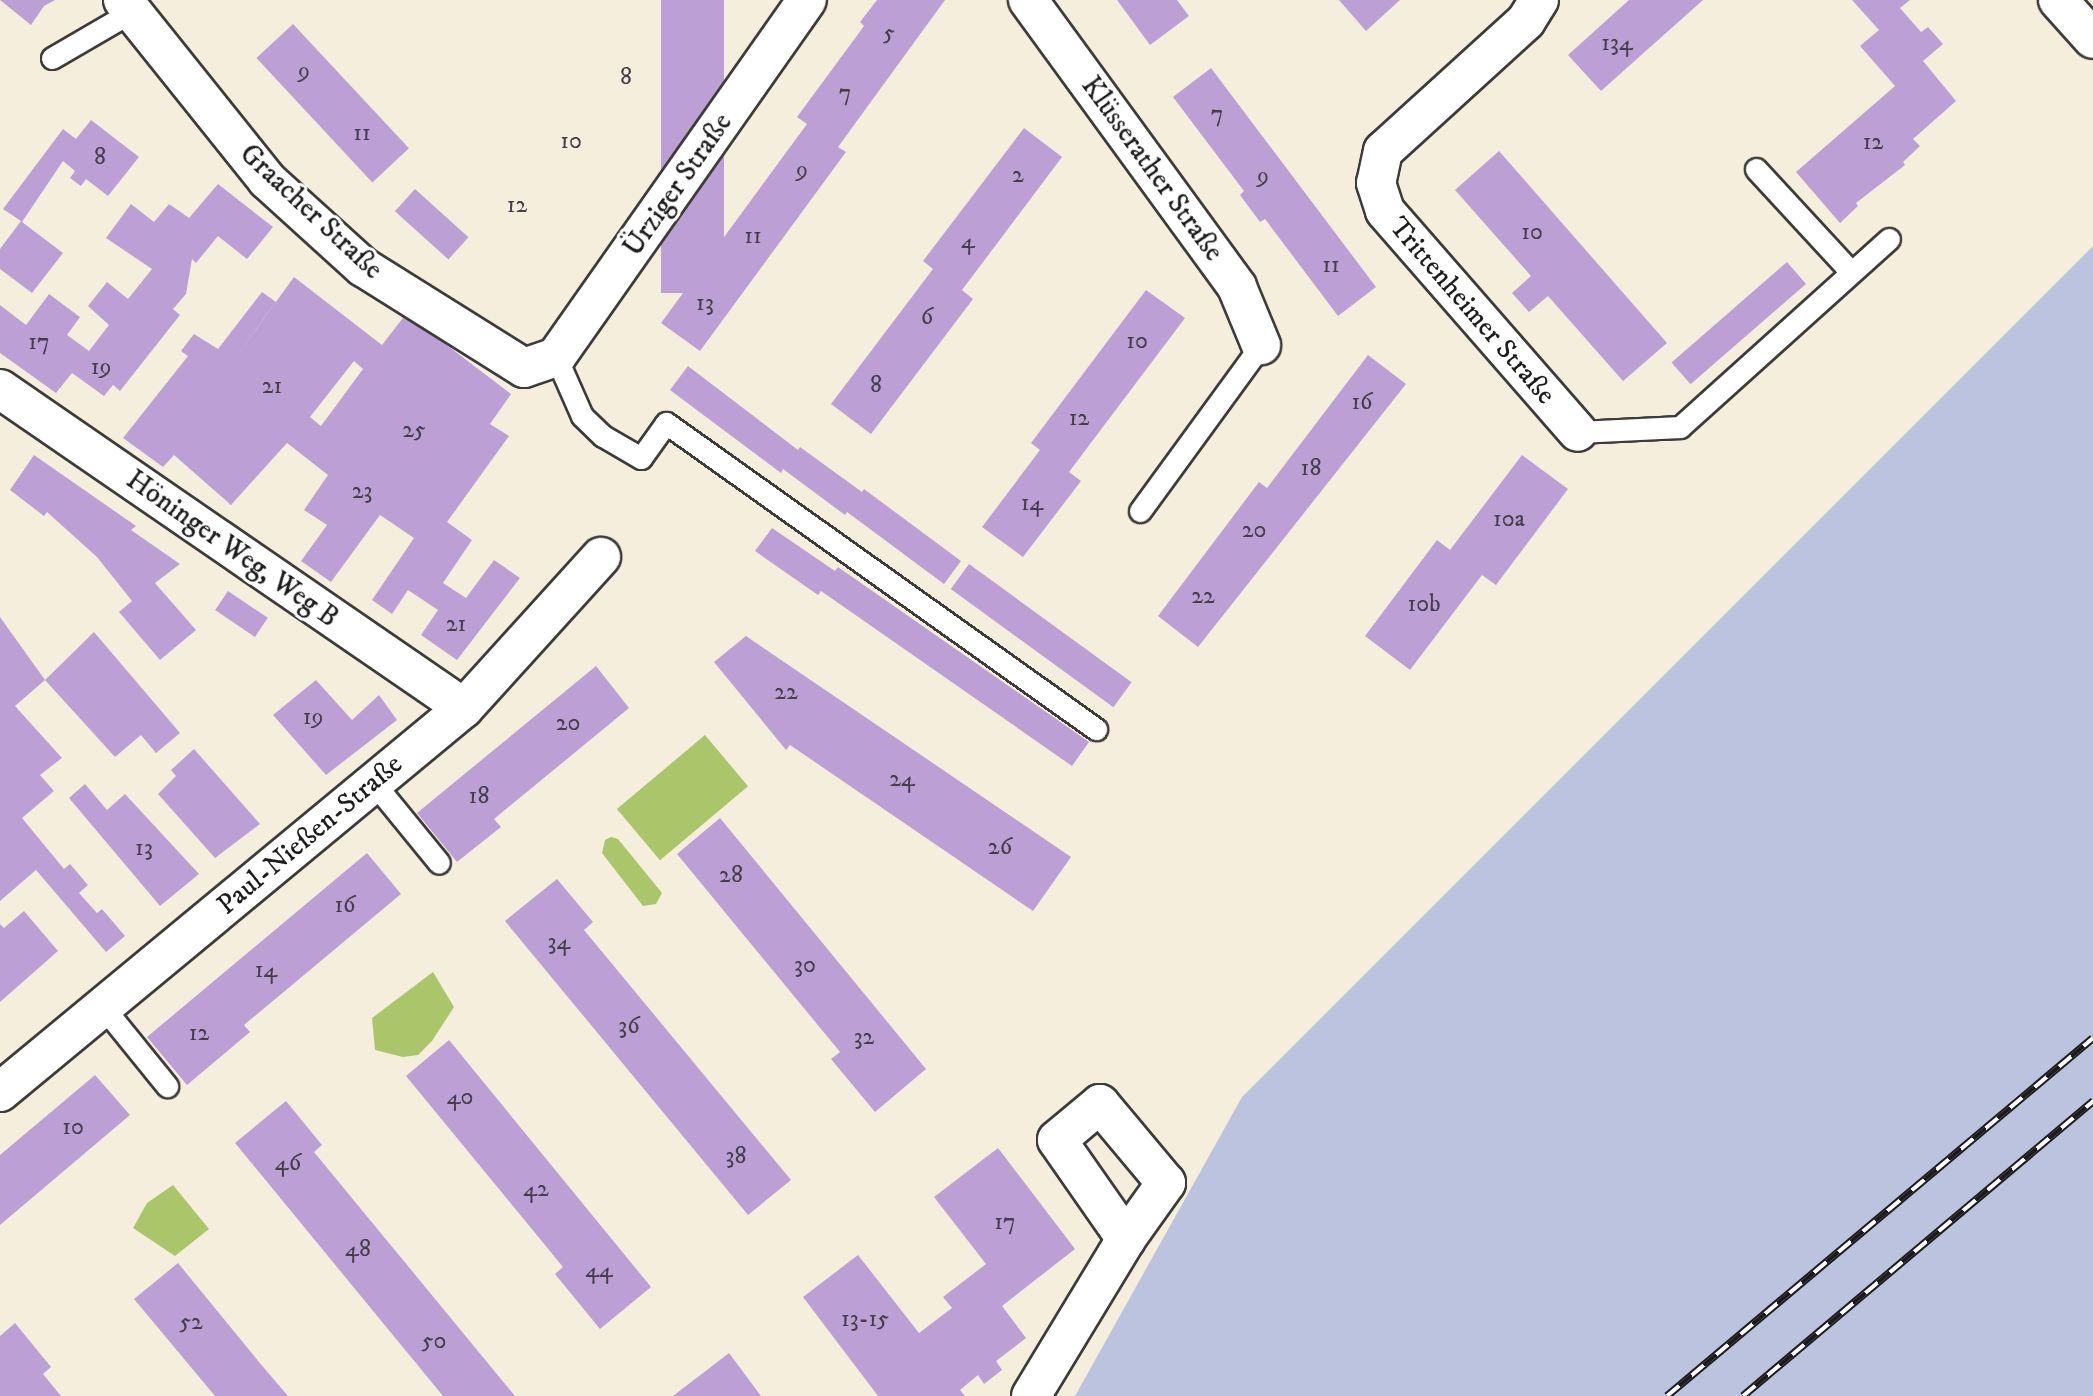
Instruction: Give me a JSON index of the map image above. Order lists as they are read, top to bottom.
{
  "streets": {
    "street": [
      "Klüsserather Straße",
      "Ürziger Straße",
      "Graacher Straße",
      "Trittenheimer Straße",
      "Höninger Weg, Weg B",
      "Paul-Nießen-Straße"
    ]
  },
  "crossings": [
    ["Ürziger Straße", "Graacher Straße"],
    ["Höninger Weg, Weg B", "Paul-Nießen-Straße"]
  ],
  "house_numbers": [
    "5",
    "134",
    "9",
    "8",
    "7",
    "7",
    "11",
    "10",
    "12",
    "8",
    "9",
    "2",
    "9",
    "12",
    "10",
    "11",
    "4",
    "11",
    "13",
    "6",
    "10",
    "17",
    "19",
    "8",
    "21",
    "16",
    "12",
    "25",
    "18",
    "23",
    "14",
    "10a",
    "20",
    "22",
    "10b",
    "21",
    "22",
    "19",
    "20",
    "24",
    "18",
    "26",
    "13",
    "28",
    "16",
    "34",
    "30",
    "14",
    "36",
    "12",
    "32",
    "40",
    "10",
    "38",
    "46",
    "42",
    "17",
    "48",
    "44",
    "13-15",
    "52",
    "50"
  ]
}
